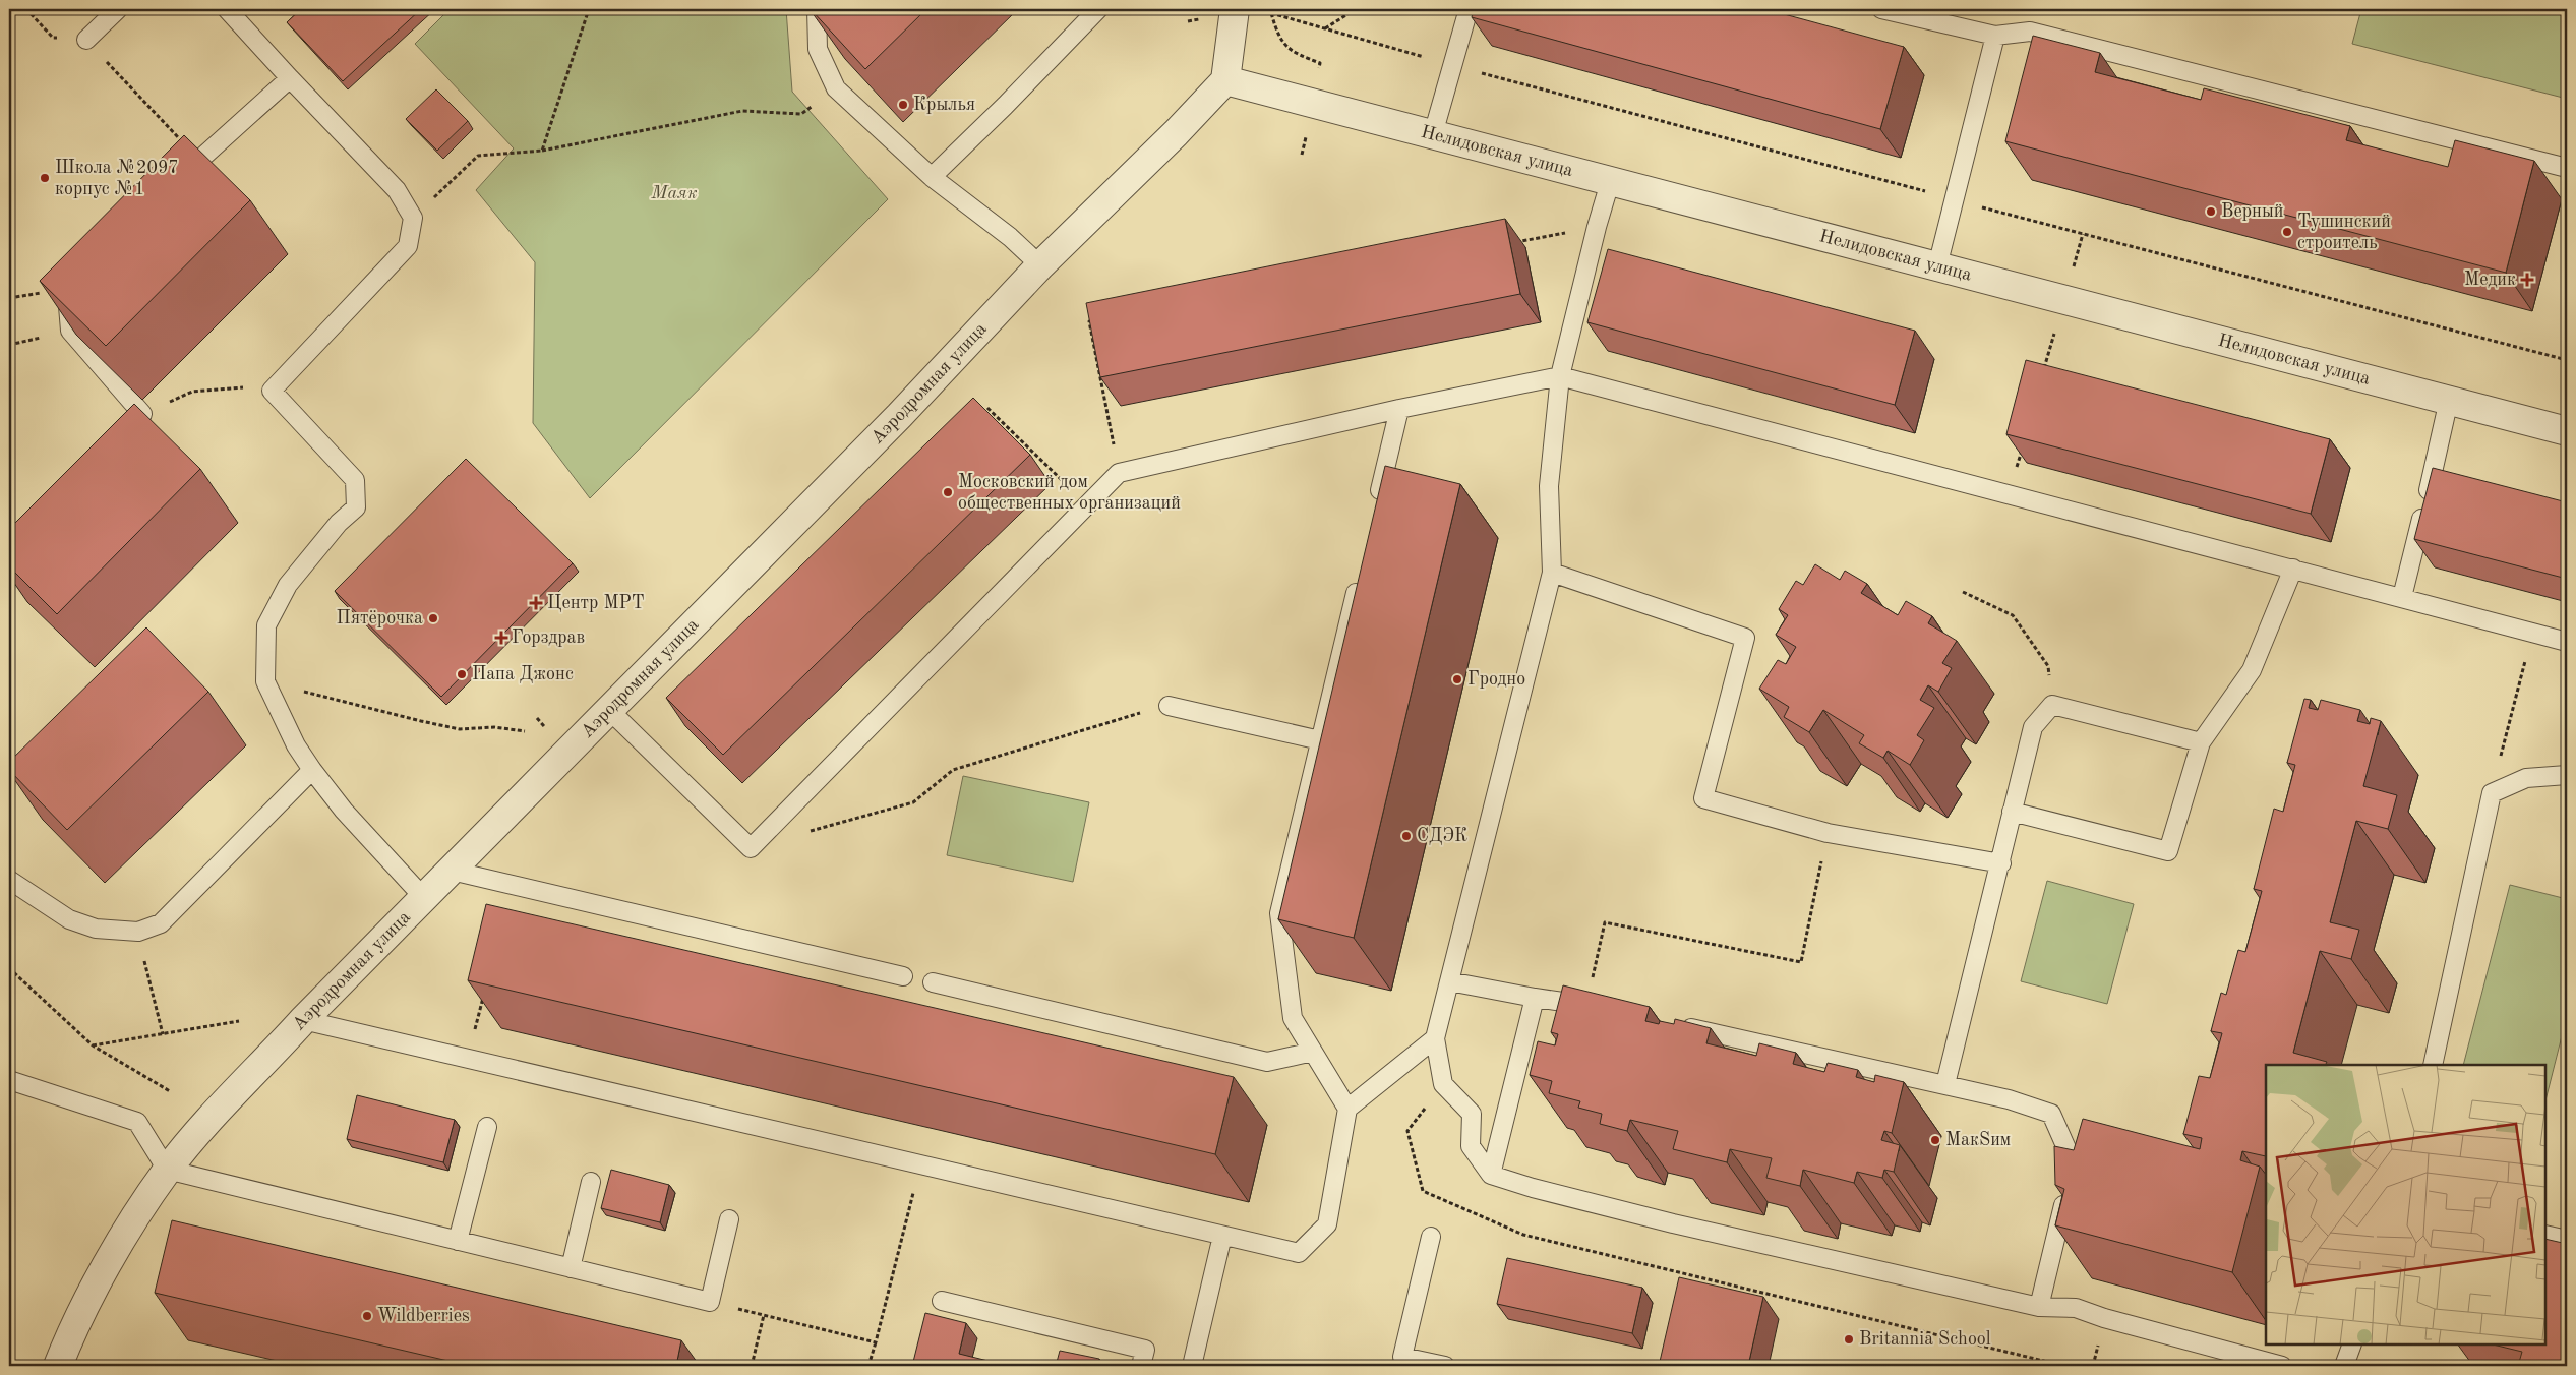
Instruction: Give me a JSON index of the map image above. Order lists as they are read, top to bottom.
{
  "streets": {
    "street": ["Нелидовская улица", "Аэродромная улица"]
  },
  "crossings": [
    ["Нелидовская улица", "Аэродромная улица"]
  ],
  "parks": ["Маяк"],
  "places": {
    "other": [
      "Крылья",
      "Школа №2097 корпус №1",
      "Верный",
      "Тушинский строитель",
      "Московский дом общественных организаций",
      "Пятёрочка",
      "Папа Джонс",
      "Гродно",
      "СДЭК",
      "МакSим",
      "Wildberries",
      "Britannia School"
    ],
    "health": ["Медик", "Центр МРТ", "Горздрав"]
  }
}
